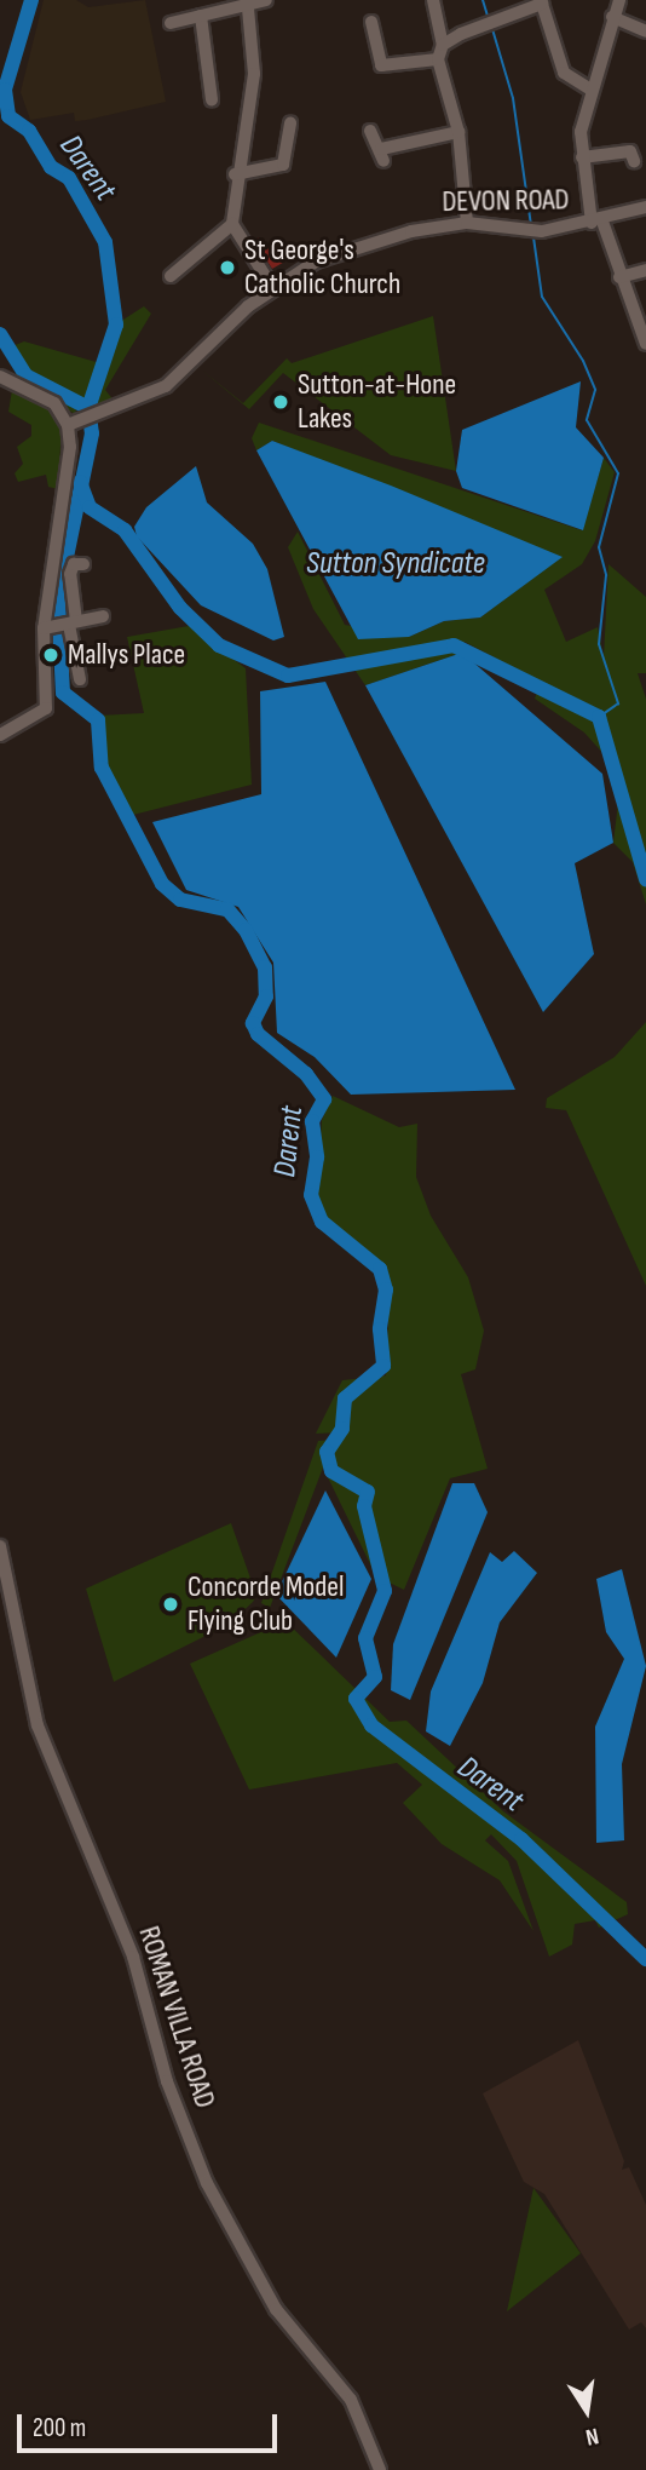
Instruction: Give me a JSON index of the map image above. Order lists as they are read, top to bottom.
{
  "streets": {
    "street": ["DEVON ROAD", "ROMAN VILLA ROAD"]
  },
  "water": ["Darent", "Sutton Syndicate"],
  "places": [
    "St George's Catholic Church",
    "Sutton-at-Hone Lakes",
    "Mallys Place",
    "Concorde Model Flying Club"
  ],
  "scale_bar": "200 m",
  "north": "bottom"
}
